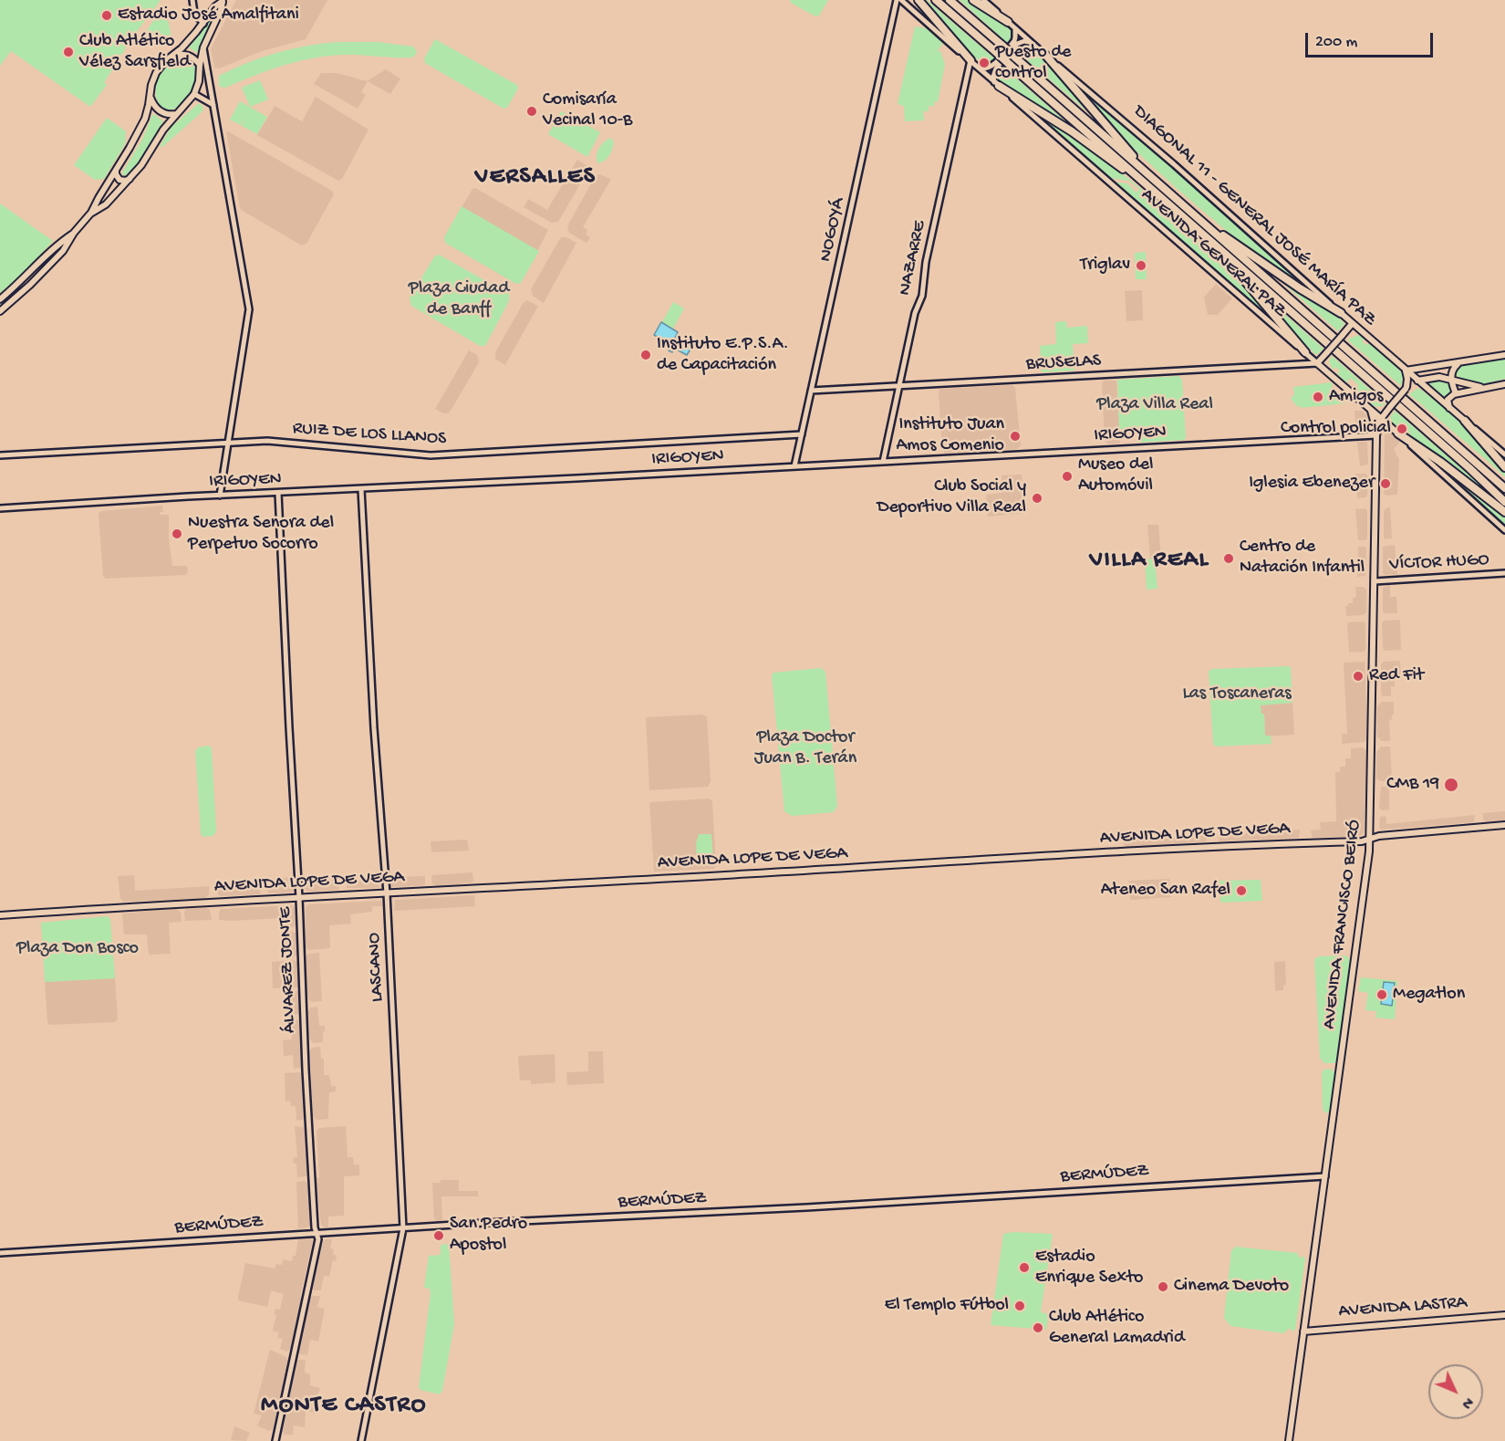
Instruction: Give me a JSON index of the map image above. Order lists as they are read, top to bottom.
{
  "streets": {
    "highway": ["AVENIDA GENERAL PAZ"],
    "main road": [
      "DIAGONAL 11 - GENERAL JOSÉ MARÍA PAZ",
      "AVENIDA LOPE DE VEGA",
      "AVENIDA FRANCISCO BEIRÓ",
      "AVENIDA LASTRA"
    ],
    "street": [
      "NOGOYÁ",
      "NAZARRE",
      "BRUSELAS",
      "RUIZ DE LOS LLANOS",
      "IRIGOYEN",
      "VÍCTOR HUGO",
      "LASCANO",
      "ÁLVAREZ JONTE",
      "BERMÚDEZ"
    ]
  },
  "crossings": [
    ["NOGOYÁ", "BRUSELAS"],
    ["NOGOYÁ", "RUIZ DE LOS LLANOS"],
    ["NOGOYÁ", "IRIGOYEN"],
    ["AVENIDA GENERAL PAZ", "NAZARRE"],
    ["AVENIDA GENERAL PAZ", "BRUSELAS"],
    ["AVENIDA GENERAL PAZ", "AVENIDA FRANCISCO BEIRÓ"],
    ["NAZARRE", "BRUSELAS"],
    ["NAZARRE", "IRIGOYEN"],
    ["IRIGOYEN", "AVENIDA FRANCISCO BEIRÓ"],
    ["IRIGOYEN", "LASCANO"],
    ["IRIGOYEN", "ÁLVAREZ JONTE"],
    ["VÍCTOR HUGO", "AVENIDA FRANCISCO BEIRÓ"],
    ["AVENIDA LOPE DE VEGA", "AVENIDA FRANCISCO BEIRÓ"],
    ["AVENIDA LOPE DE VEGA", "LASCANO"],
    ["AVENIDA LOPE DE VEGA", "ÁLVAREZ JONTE"],
    ["AVENIDA FRANCISCO BEIRÓ", "BERMÚDEZ"],
    ["AVENIDA FRANCISCO BEIRÓ", "AVENIDA LASTRA"],
    ["LASCANO", "BERMÚDEZ"],
    ["ÁLVAREZ JONTE", "BERMÚDEZ"]
  ],
  "districts": ["VERSALLES", "VILLA REAL", "MONTE CASTRO"],
  "parks": [
    "Plaza Ciudad de Banff",
    "Plaza Villa Real",
    "Las Toscaneras",
    "Plaza Doctor Juan B. Terán",
    "Plaza Don Bosco"
  ],
  "places": [
    "Estadio José Amalfitani",
    "Club Atlético Vélez Sarsfield",
    "Puesto de control",
    "Comisaría Vecinal 10-B",
    "Triglav",
    "Instituto E.P.S.A. de Capacitación",
    "Amigos",
    "Control policial",
    "Instituto Juan Amos Comenio",
    "Museo del Automóvil",
    "Iglesia Ebenezer",
    "Club Social y Deportivo Villa Real",
    "Nuestra Senora del Perpetuo Socorro",
    "Centro de Natación Infantil",
    "Red Fit",
    "CMB 19",
    "Ateneo San Rafel",
    "Megatlon",
    "San Pedro Apostol",
    "Estadio Enrique Sexto",
    "Cinema Devoto",
    "El Templo Fútbol",
    "Club Atlético General Lamadrid"
  ],
  "scale_bar": "200 m",
  "north": "bottom right"
}
